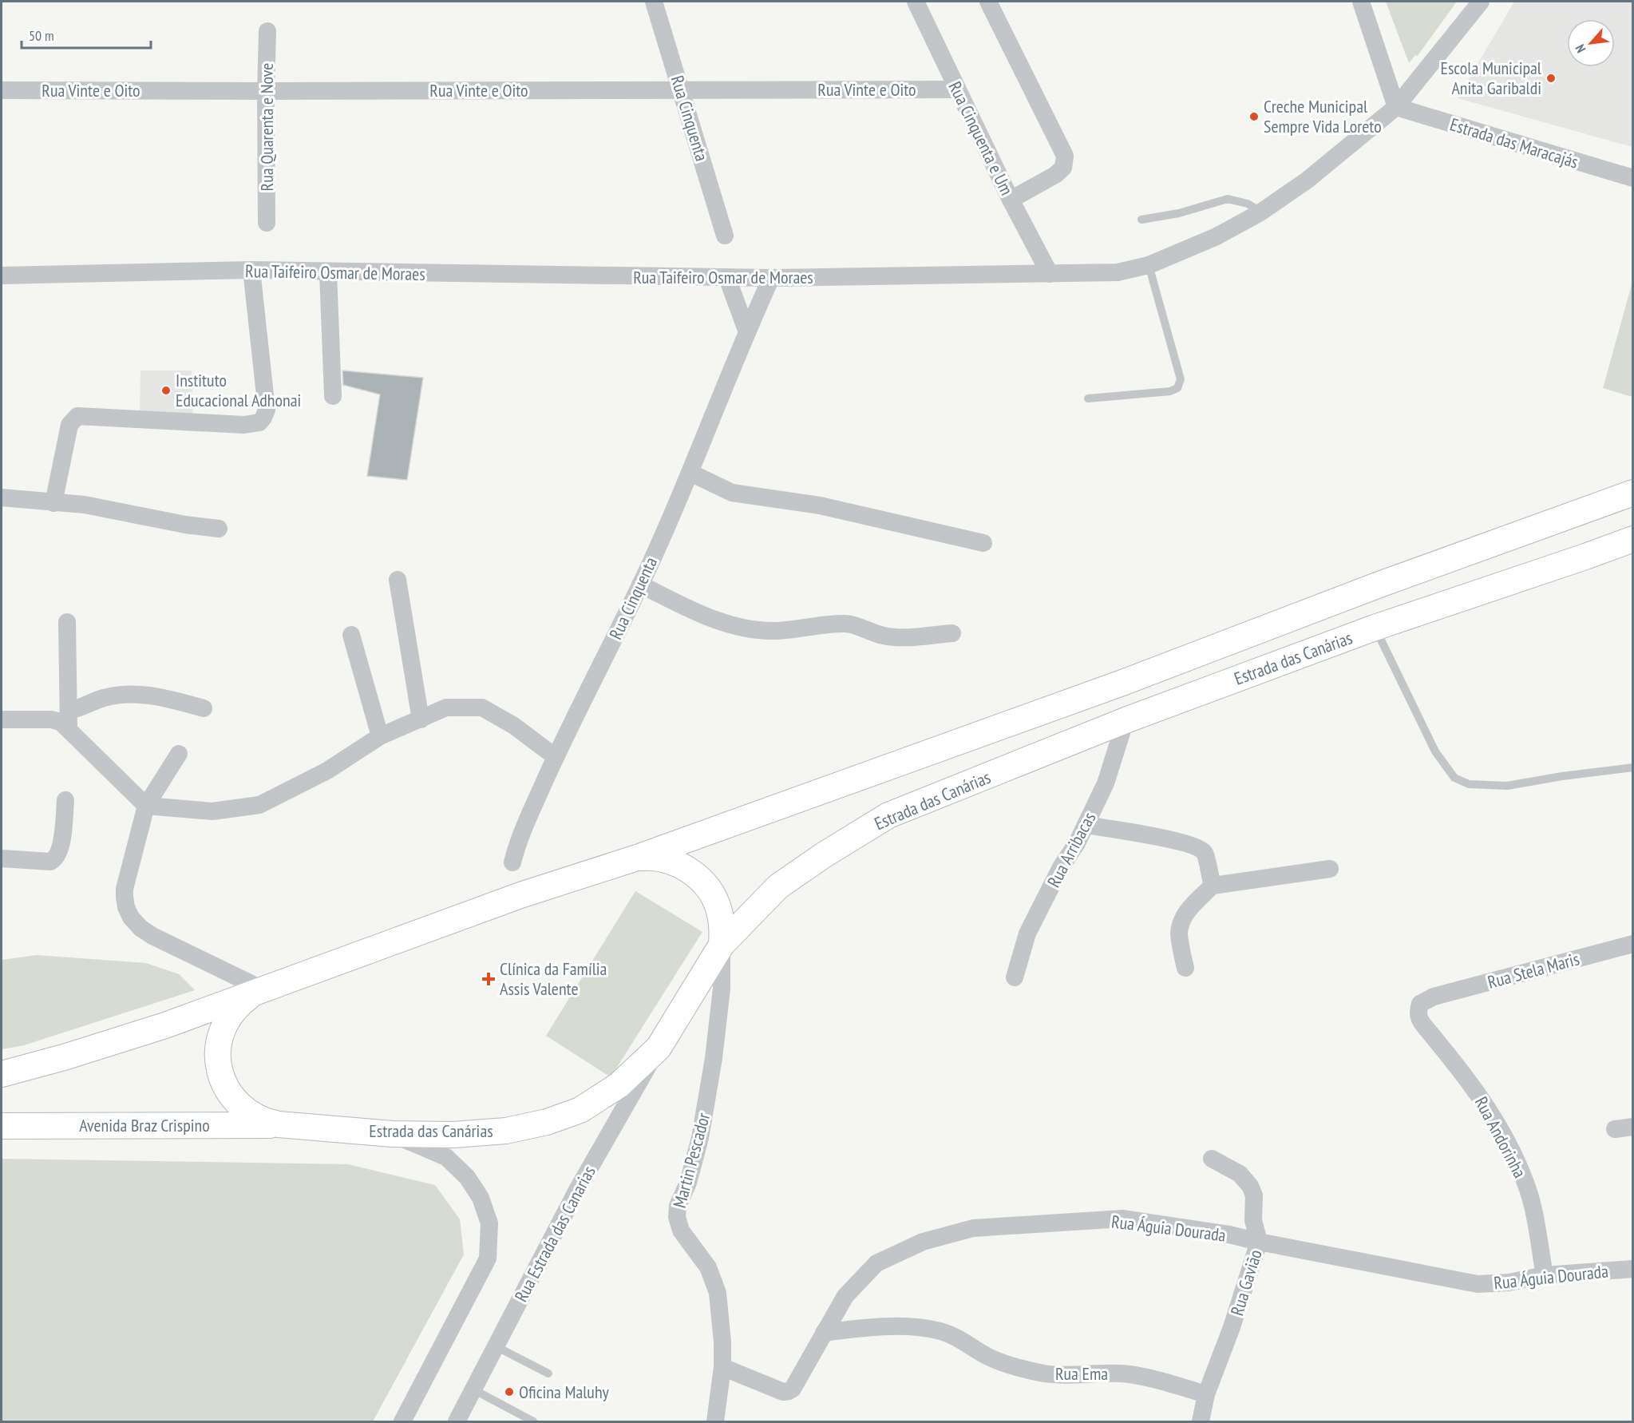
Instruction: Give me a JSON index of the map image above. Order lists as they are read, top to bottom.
{
  "streets": {
    "main road": ["Estrada das Canárias", "Avenida Braz Crispino"],
    "street": [
      "Rua Vinte e Oito",
      "Rua Cinquenta",
      "Rua Quarenta e Nove",
      "Rua Cinquenta e Um",
      "Estrada das Maracajás",
      "Rua Taifeiro Osmar de Moraes",
      "Rua Arribacas",
      "Rua Stela Maris",
      "Rua Andorinha",
      "Martin Pescador",
      "Rua Águia Dourada",
      "Rua Estrada das Canarias",
      "Rua Gavião",
      "Rua Ema"
    ]
  },
  "crossings": [
    ["Rua Vinte e Oito", "Rua Cinquenta"],
    ["Rua Vinte e Oito", "Rua Quarenta e Nove"],
    ["Rua Vinte e Oito", "Rua Cinquenta e Um"],
    ["Rua Cinquenta", "Rua Taifeiro Osmar de Moraes"],
    ["Rua Cinquenta e Um", "Rua Taifeiro Osmar de Moraes"],
    ["Estrada das Maracajás", "Rua Taifeiro Osmar de Moraes"],
    ["Estrada das Canárias", "Rua Arribacas"],
    ["Estrada das Canárias", "Avenida Braz Crispino"],
    ["Estrada das Canárias", "Martin Pescador"],
    ["Estrada das Canárias", "Rua Estrada das Canarias"],
    ["Rua Stela Maris", "Rua Andorinha"],
    ["Rua Andorinha", "Rua Águia Dourada"],
    ["Martin Pescador", "Rua Águia Dourada"],
    ["Rua Águia Dourada", "Rua Gavião"],
    ["Rua Águia Dourada", "Rua Ema"],
    ["Rua Gavião", "Rua Ema"]
  ],
  "places": {
    "other": [
      "Escola Municipal Anita Garibaldi",
      "Creche Municipal Sempre Vida Loreto",
      "Instituto Educacional Adhonai",
      "Oficina Maluhy"
    ],
    "health": ["Clínica da Família Assis Valente"]
  },
  "scale_bar": "50 m",
  "north": "bottom left"
}
